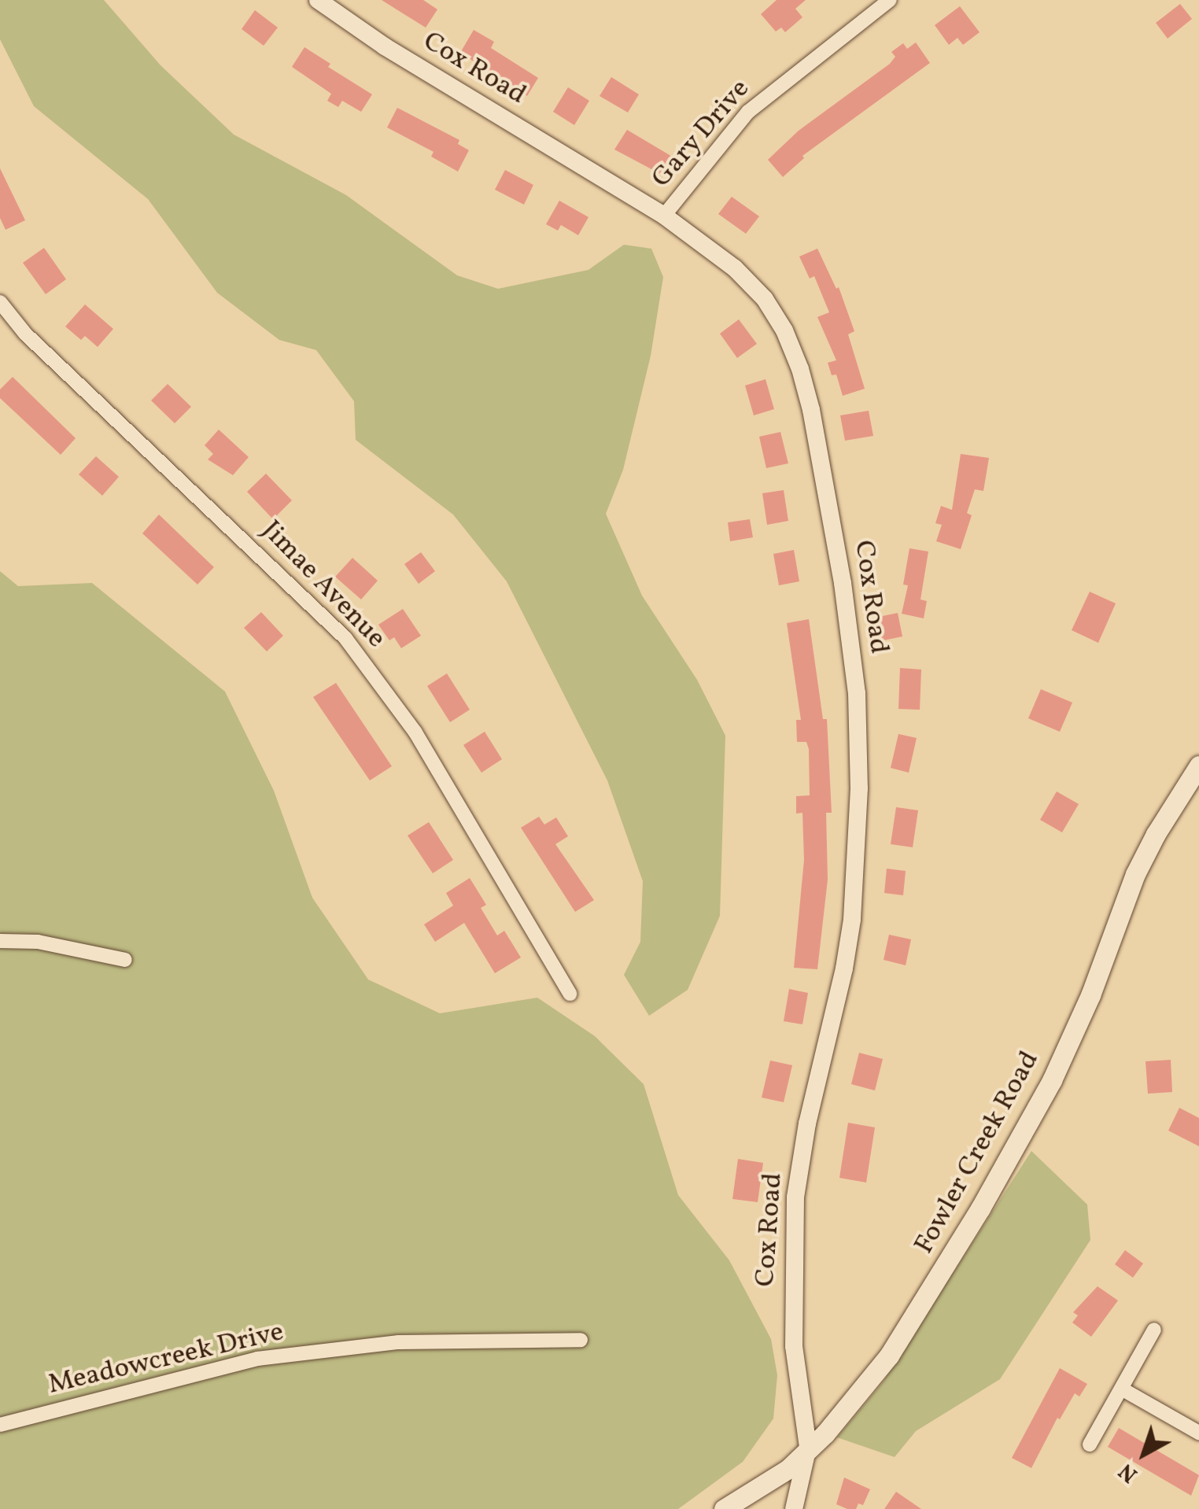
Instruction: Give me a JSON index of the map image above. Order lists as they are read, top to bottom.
{
  "streets": {
    "main road": ["Fowler Creek Road"],
    "street": [
      "Cox Road",
      "Gary Drive",
      "Jimae Avenue",
      "Meadowcreek Drive"
    ]
  },
  "crossings": [
    ["Cox Road", "Gary Drive"],
    ["Cox Road", "Fowler Creek Road"]
  ],
  "north": "bottom left"
}
